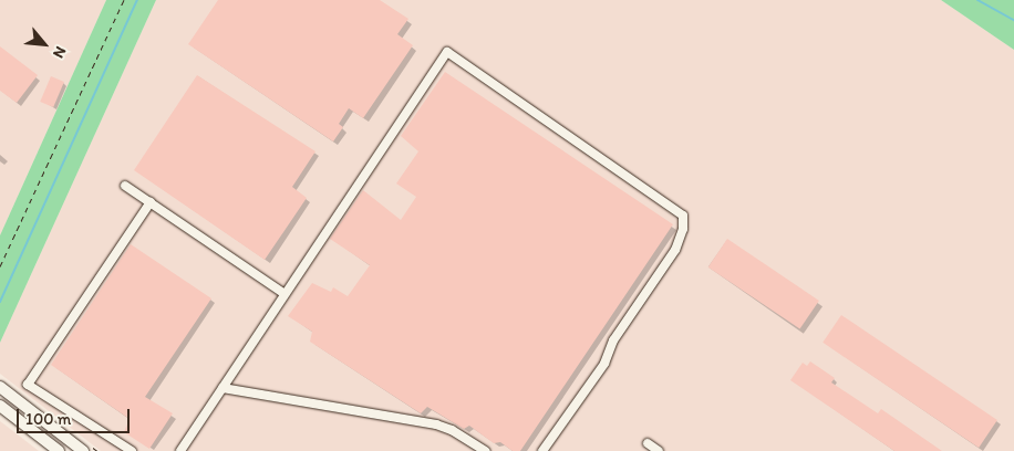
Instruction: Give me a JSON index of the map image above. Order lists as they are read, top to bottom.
{
  "scale_bar": "100 m",
  "north": "bottom right"
}
